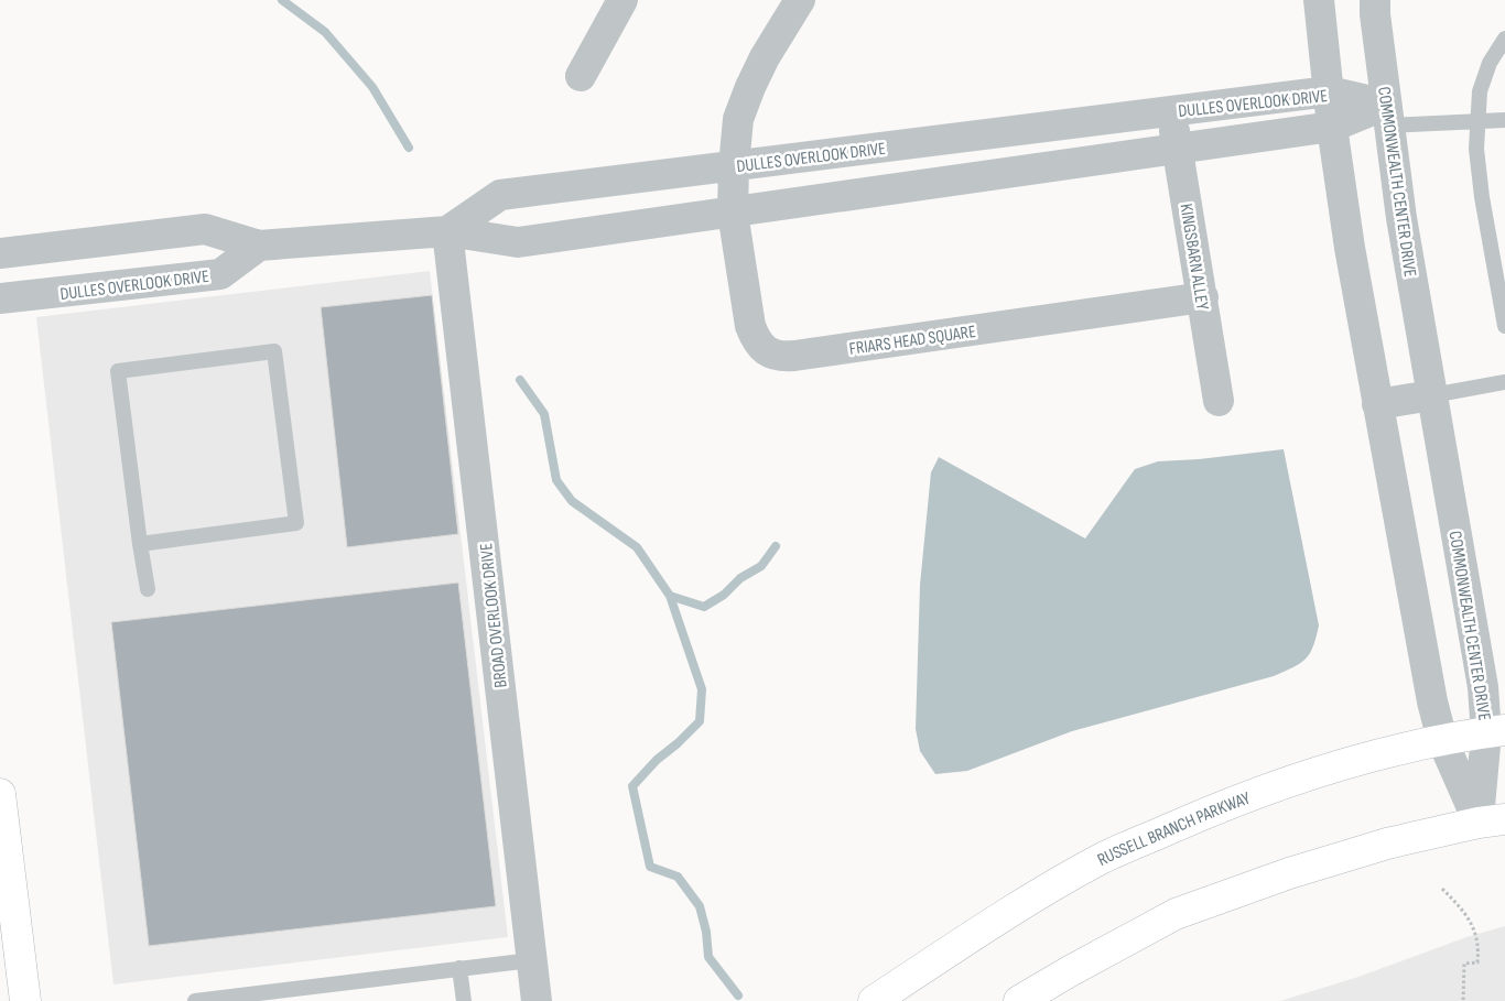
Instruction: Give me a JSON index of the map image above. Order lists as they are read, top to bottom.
{
  "streets": {
    "main road": ["RUSSELL BRANCH PARKWAY"],
    "street": [
      "DULLES OVERLOOK DRIVE",
      "COMMONWEALTH CENTER DRIVE",
      "KINGSBARN ALLEY",
      "FRIARS HEAD SQUARE",
      "BROAD OVERLOOK DRIVE"
    ]
  },
  "crossings": [
    ["DULLES OVERLOOK DRIVE", "COMMONWEALTH CENTER DRIVE"],
    ["DULLES OVERLOOK DRIVE", "KINGSBARN ALLEY"],
    ["DULLES OVERLOOK DRIVE", "FRIARS HEAD SQUARE"],
    ["DULLES OVERLOOK DRIVE", "BROAD OVERLOOK DRIVE"],
    ["COMMONWEALTH CENTER DRIVE", "RUSSELL BRANCH PARKWAY"],
    ["KINGSBARN ALLEY", "FRIARS HEAD SQUARE"]
  ]
}
